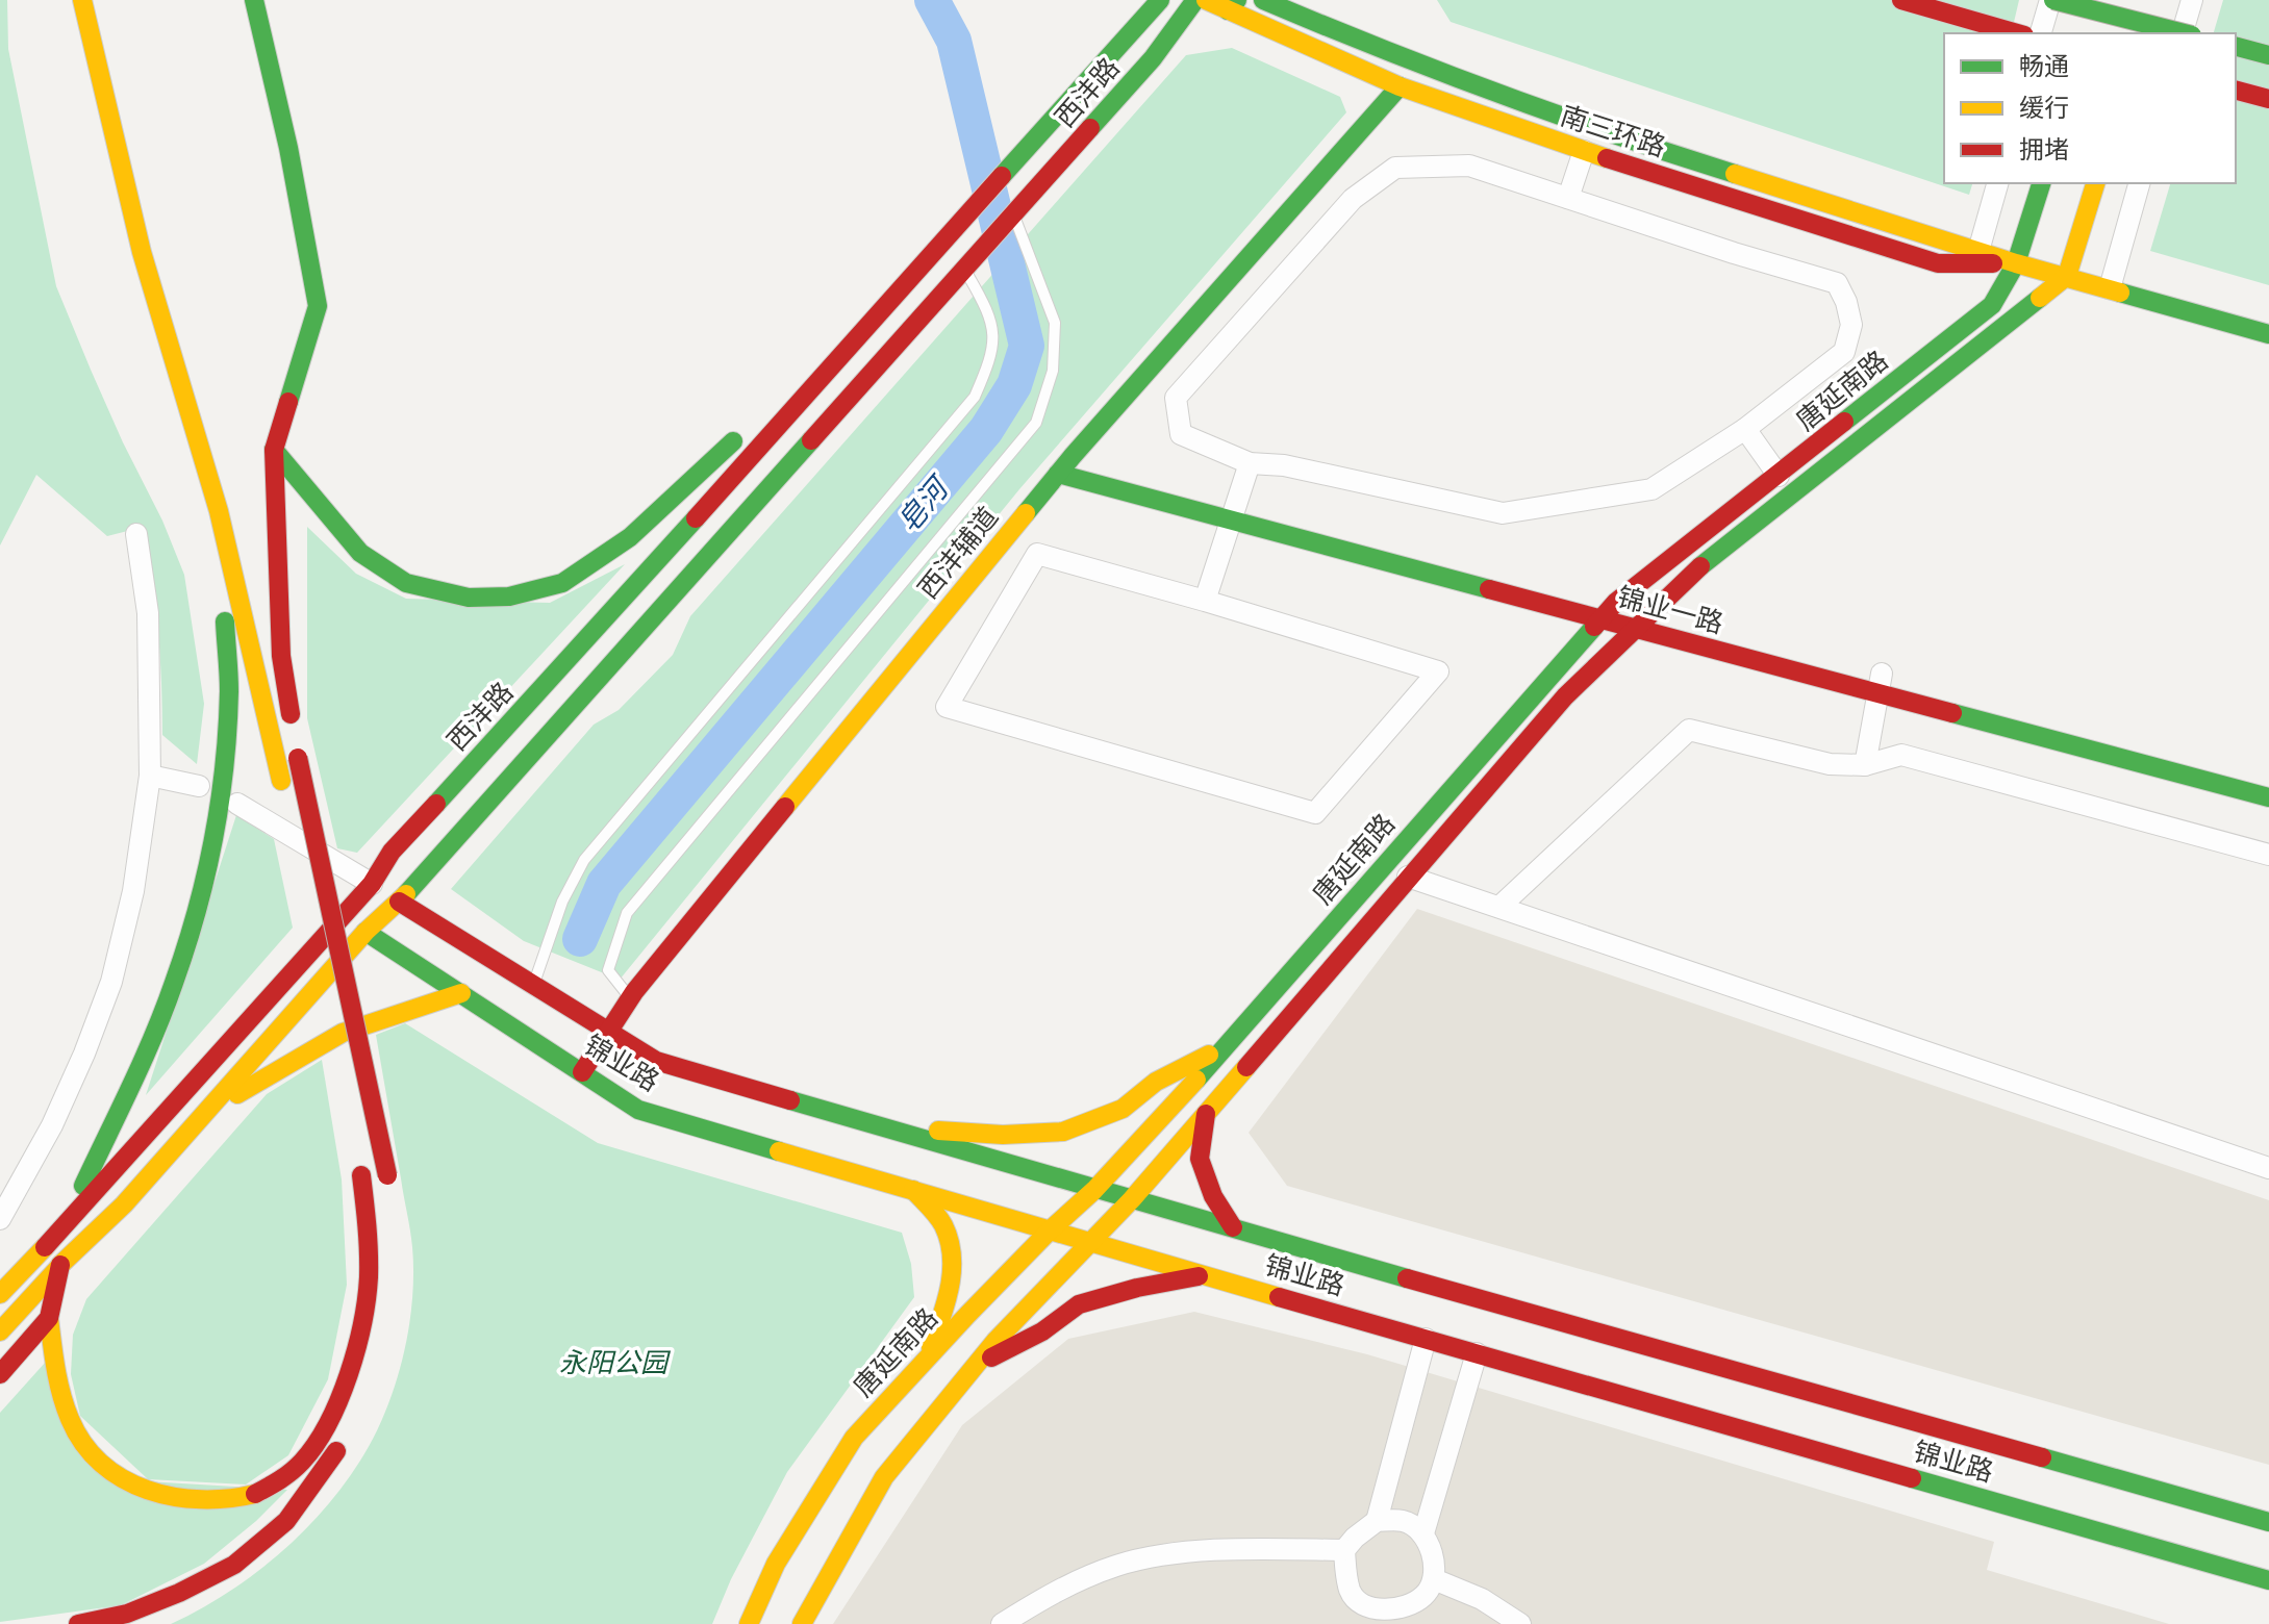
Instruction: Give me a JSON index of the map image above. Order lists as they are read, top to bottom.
{
  "streets": {
    "main road": [
      "西沣路",
      "南三环路",
      "唐延南路",
      "西沣辅道",
      "锦业一路",
      "锦业路"
    ]
  },
  "crossings": [
    ["南三环路", "唐延南路"],
    ["南三环路", "西沣辅道"],
    ["唐延南路", "锦业一路"],
    ["唐延南路", "锦业路"],
    ["西沣辅道", "锦业一路"],
    ["西沣辅道", "锦业路"]
  ],
  "water": ["皂河"],
  "parks": ["永阳公园"],
  "legend": ["畅通", "缓行", "拥堵"]
}
